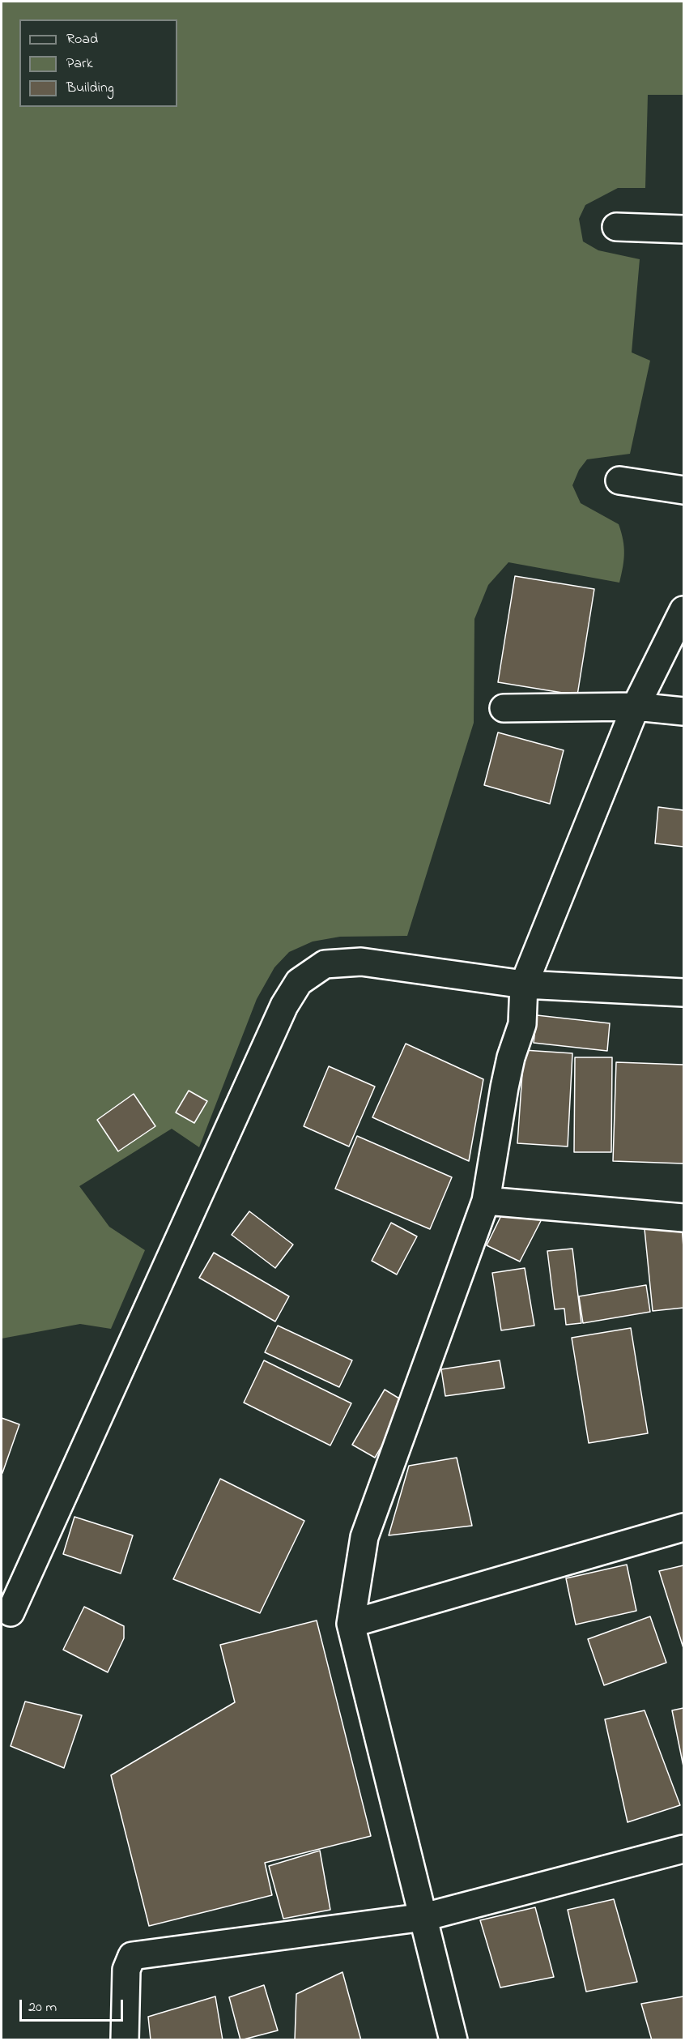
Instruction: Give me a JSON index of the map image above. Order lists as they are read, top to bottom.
{
  "legend": ["Road", "Park", "Building"],
  "scale_bar": "20 m"
}
